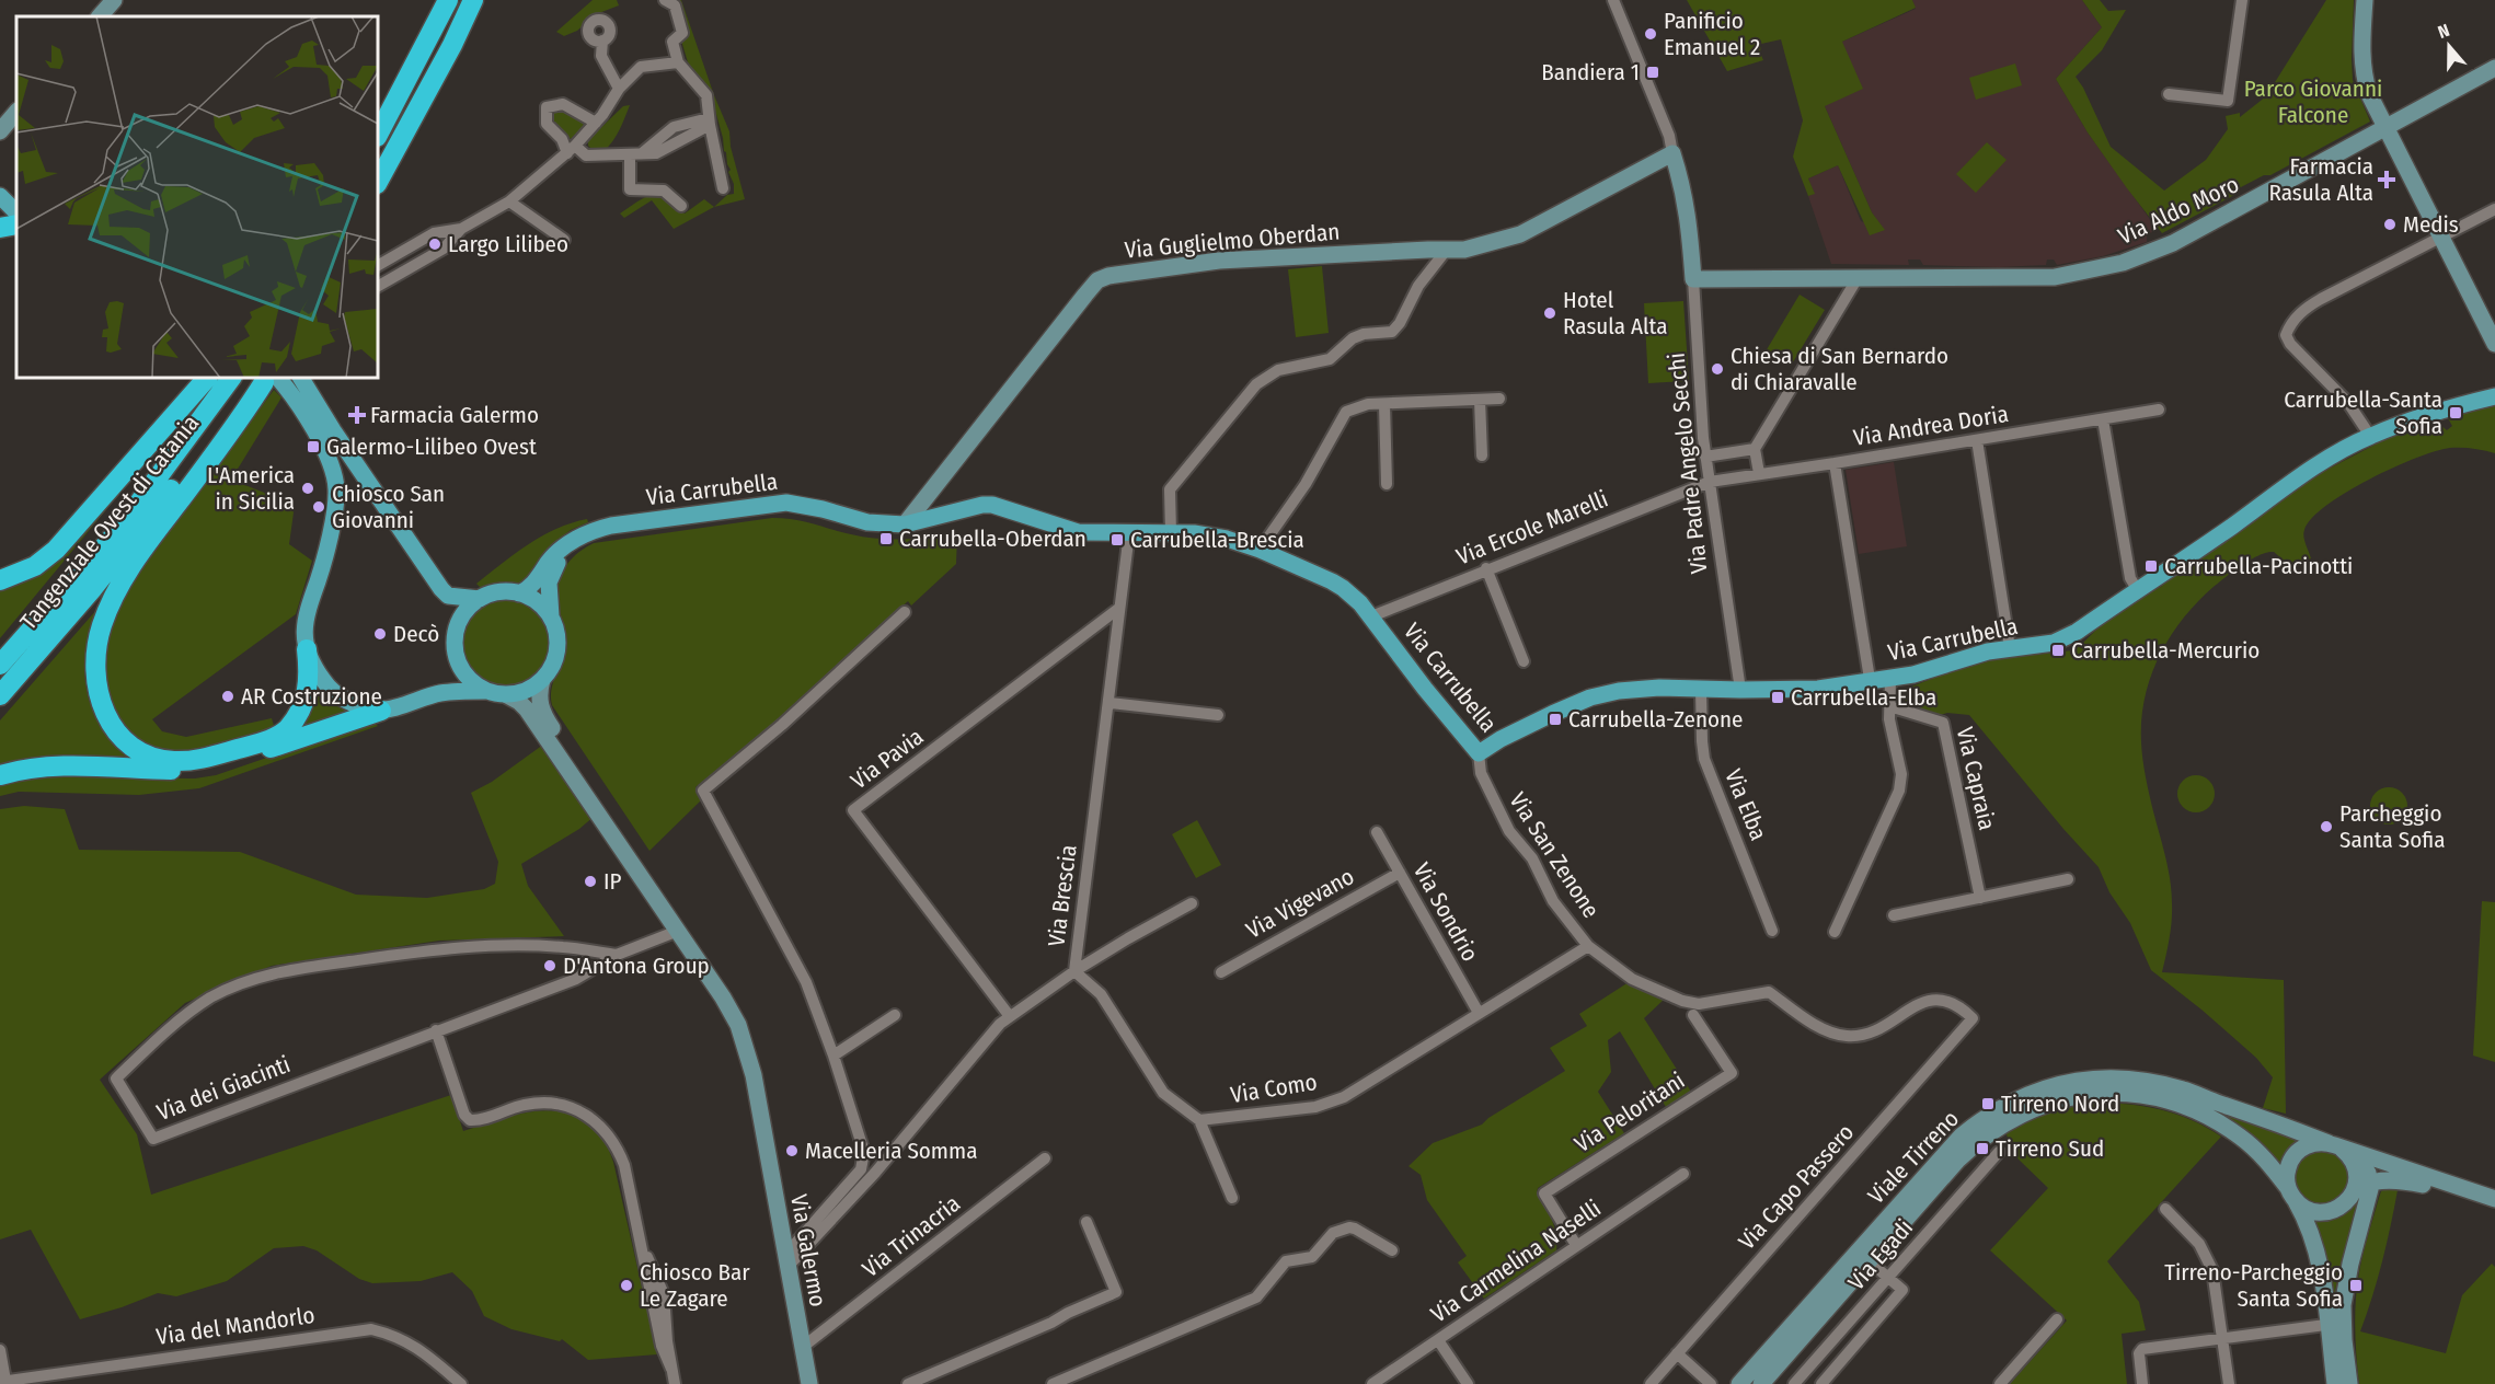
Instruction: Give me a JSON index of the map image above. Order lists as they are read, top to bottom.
{
  "streets": {
    "highway": ["Tangenziale Ovest di Catania"],
    "main road": ["Via Carrubella"],
    "street": [
      "Via Aldo Moro",
      "Via Guglielmo Oberdan",
      "Via Andrea Doria",
      "Via Padre Angelo Secchi",
      "Via Ercole Marelli",
      "Via Pavia",
      "Via Capraia",
      "Via Elba",
      "Via San Zenone",
      "Via Brescia",
      "Via Vigevano",
      "Via Sondrio",
      "Via dei Giacinti",
      "Via Como",
      "Via Peloritani",
      "Viale Tirreno",
      "Via Capo Passero",
      "Via Trinacria",
      "Via Galermo",
      "Via Egadi",
      "Via Carmelina Naselli",
      "Via del Mandorlo"
    ]
  },
  "crossings": [
    ["Via Aldo Moro", "Via Padre Angelo Secchi"],
    ["Via Guglielmo Oberdan", "Via Padre Angelo Secchi"],
    ["Via Guglielmo Oberdan", "Via Carrubella"],
    ["Via Andrea Doria", "Via Padre Angelo Secchi"],
    ["Via Andrea Doria", "Via Ercole Marelli"],
    ["Via Padre Angelo Secchi", "Via Carrubella"],
    ["Via Padre Angelo Secchi", "Via Ercole Marelli"],
    ["Via Carrubella", "Via Ercole Marelli"],
    ["Via Carrubella", "Via Elba"],
    ["Via Carrubella", "Via San Zenone"],
    ["Via Carrubella", "Via Brescia"],
    ["Via Pavia", "Via Brescia"],
    ["Via San Zenone", "Via Como"],
    ["Via San Zenone", "Via Capo Passero"],
    ["Via Brescia", "Via Galermo"],
    ["Via Vigevano", "Via Sondrio"],
    ["Via Sondrio", "Via Como"],
    ["Via dei Giacinti", "Via Galermo"],
    ["Via Peloritani", "Via Carmelina Naselli"],
    ["Via Trinacria", "Via Galermo"]
  ],
  "parks": ["Parco Giovanni Falcone"],
  "places": {
    "other": [
      "Panificio Emanuel 2",
      "Medis",
      "Largo Lilibeo",
      "Hotel Rasula Alta",
      "Chiesa di San Bernardo di Chiaravalle",
      "L'America in Sicilia",
      "Chiosco San Giovanni",
      "Decò",
      "AR Costruzione",
      "Parcheggio Santa Sofia",
      "IP",
      "D'Antona Group",
      "Macelleria Somma",
      "Chiosco Bar Le Zagare"
    ],
    "transit": [
      "Bandiera 1",
      "Carrubella-Santa Sofia",
      "Galermo-Lilibeo Ovest",
      "Carrubella-Oberdan",
      "Carrubella-Brescia",
      "Carrubella-Pacinotti",
      "Carrubella-Mercurio",
      "Carrubella-Elba",
      "Carrubella-Zenone",
      "Tirreno Nord",
      "Tirreno Sud",
      "Tirreno-Parcheggio Santa Sofia"
    ],
    "health": ["Farmacia Rasula Alta", "Farmacia Galermo"]
  },
  "north": "top"
}
